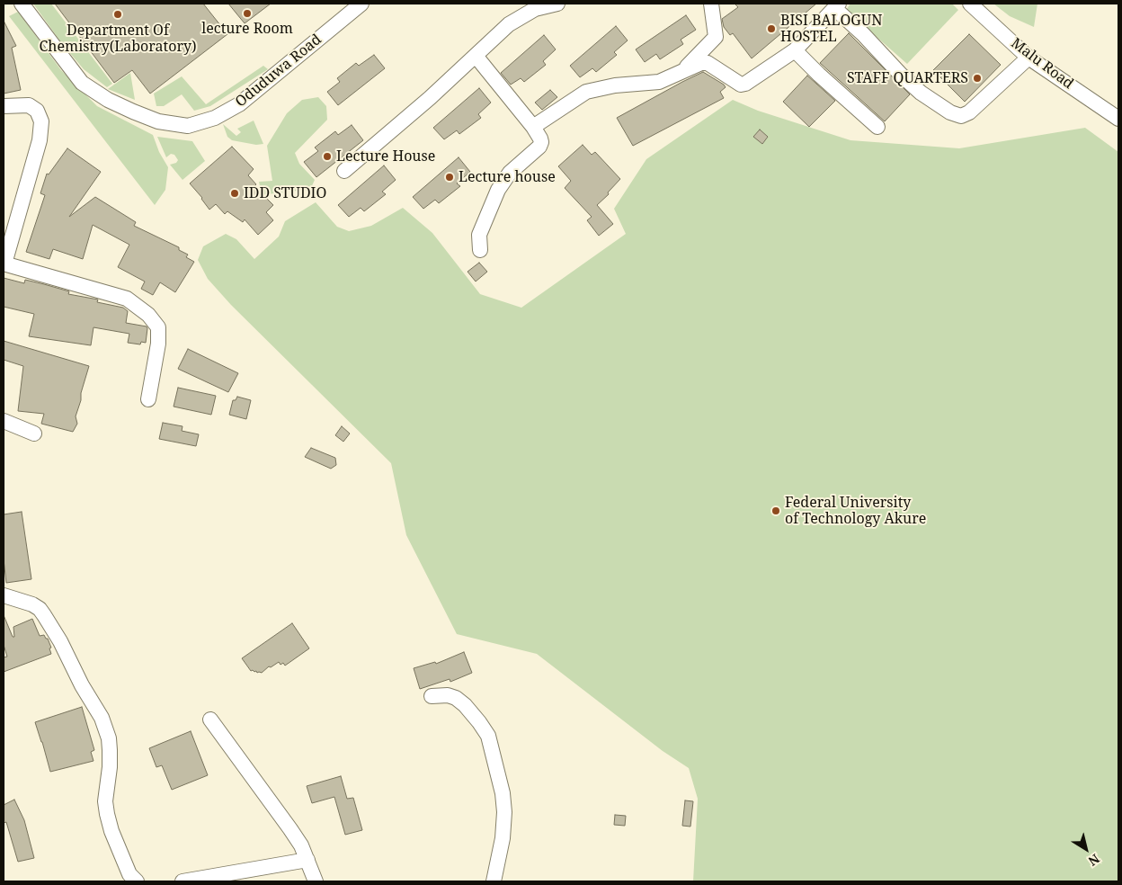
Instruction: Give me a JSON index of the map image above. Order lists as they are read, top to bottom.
{
  "streets": {
    "street": ["Malu Road", "Oduduwa Road"]
  },
  "places": [
    "lecture Room",
    "Department Of Chemistry(Laboratory)",
    "BISI BALOGUN HOSTEL",
    "STAFF QUARTERS",
    "Lecture House",
    "Lecture house",
    "IDD STUDIO",
    "Federal University of Technology Akure"
  ],
  "north": "bottom right"
}
